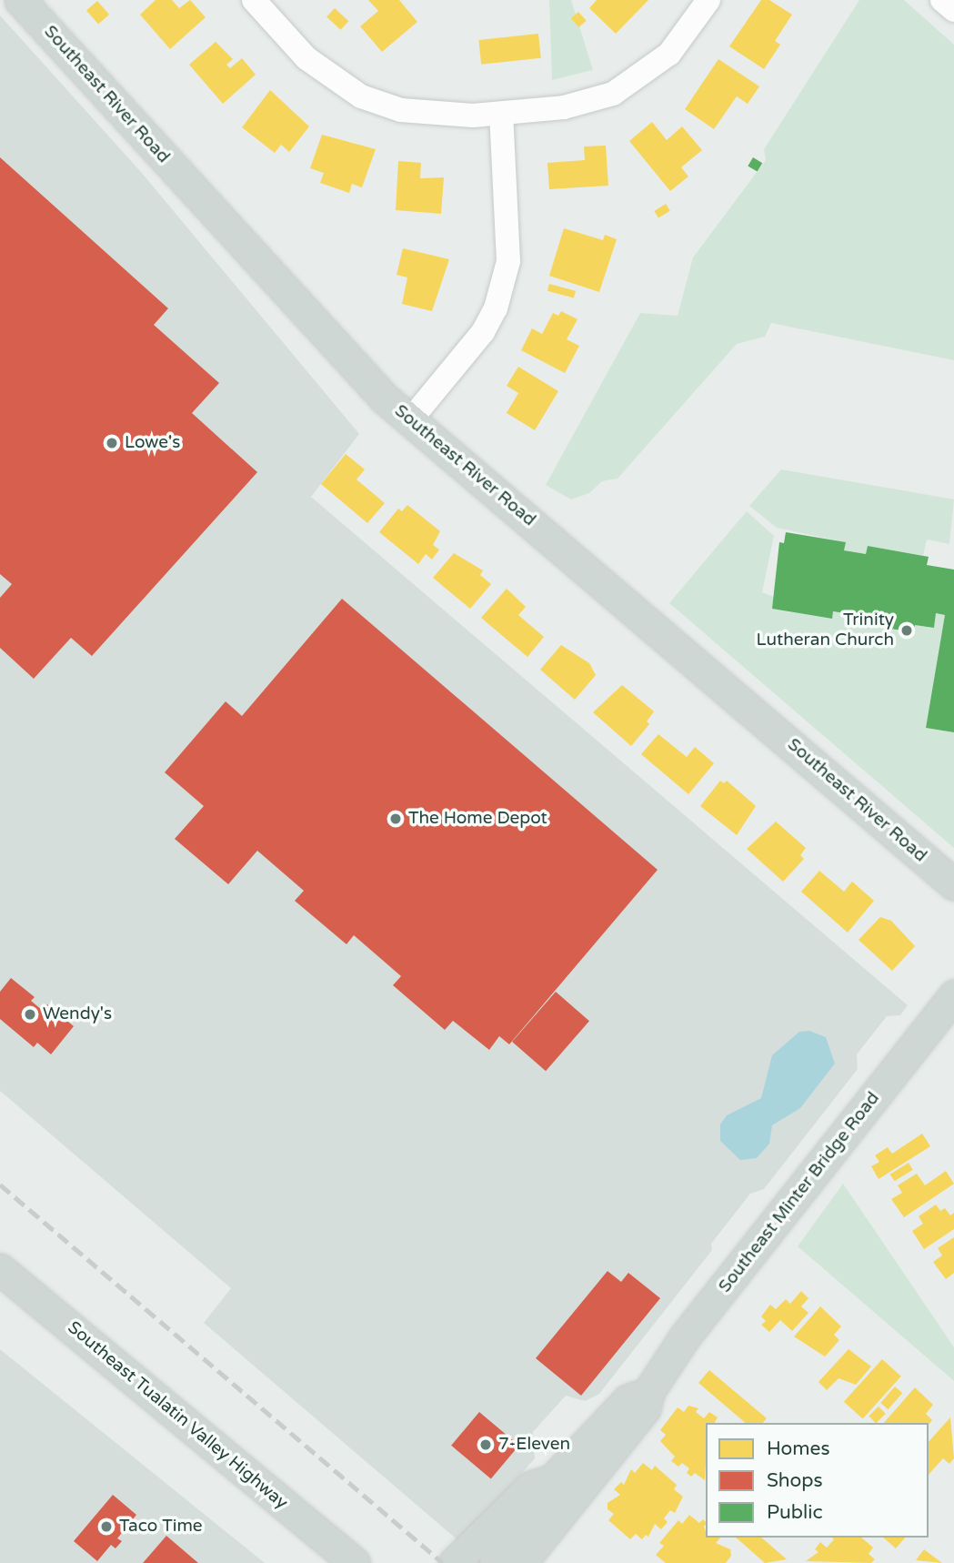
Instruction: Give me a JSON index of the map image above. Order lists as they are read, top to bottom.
{
  "streets": {
    "main road": ["Southeast River Road", "Southeast Minter Bridge Road", "Southeast Tualatin Valley Highway"]
  },
  "places": [
    "Lowe's",
    "Trinity Lutheran Church",
    "The Home Depot",
    "Wendy's",
    "7-Eleven",
    "Taco Time"
  ],
  "legend": ["Homes", "Shops", "Public"]
}
